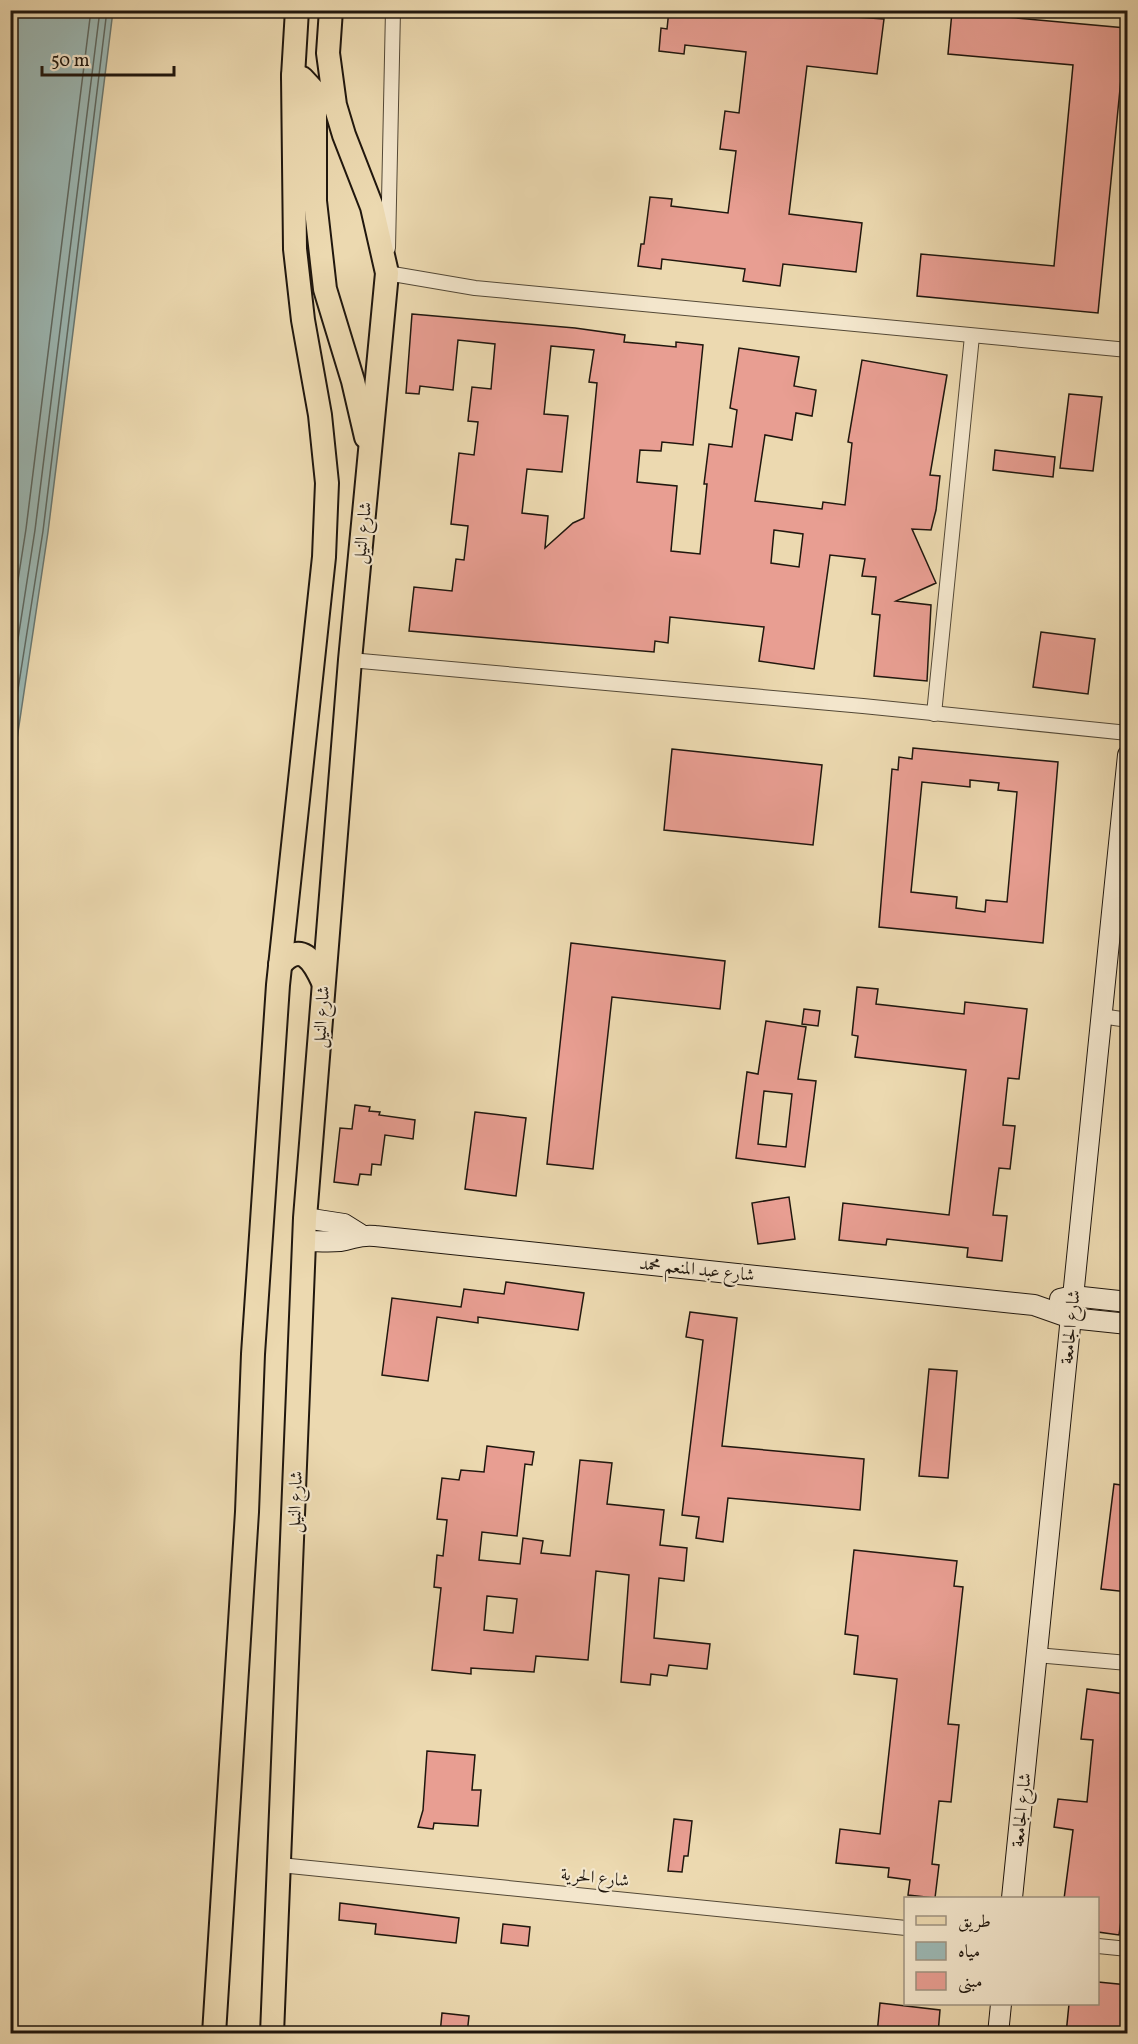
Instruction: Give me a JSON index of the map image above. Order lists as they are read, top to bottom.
{
  "streets": {
    "main road": ["شارع النيل", "شارع عبد المنعم محمد", "شارع الجامعة"],
    "street": ["شارع الحرية"]
  },
  "crossings": [
    ["شارع النيل", "شارع عبد المنعم محمد"],
    ["شارع النيل", "شارع الحرية"],
    ["شارع عبد المنعم محمد", "شارع الجامعة"]
  ],
  "legend": ["طريق", "مياه", "مبنى"],
  "scale_bar": "50 m"
}
